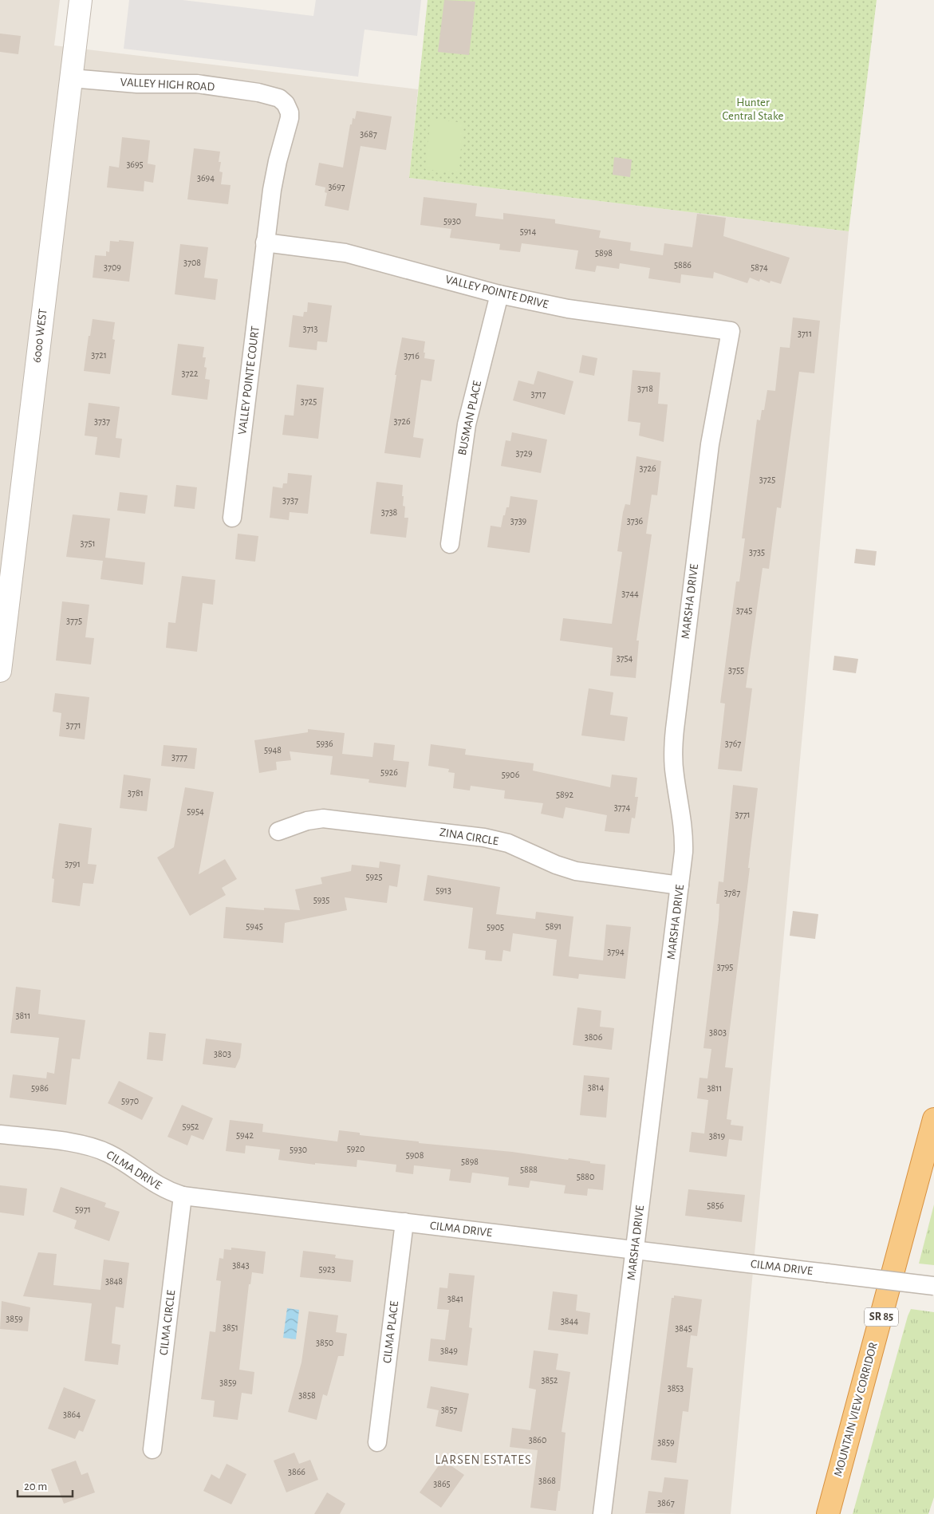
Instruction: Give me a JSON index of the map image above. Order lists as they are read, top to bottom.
{
  "streets": {
    "highway": ["SR 85", "MOUNTAIN VIEW CORRIDOR"],
    "street": [
      "VALLEY HIGH ROAD",
      "VALLEY POINTE DRIVE",
      "6000 WEST",
      "VALLEY POINTE COURT",
      "BUSMAN PLACE",
      "MARSHA DRIVE",
      "ZINA CIRCLE",
      "CILMA DRIVE",
      "CILMA CIRCLE",
      "CILMA PLACE"
    ]
  },
  "crossings": [
    ["VALLEY HIGH ROAD", "VALLEY POINTE DRIVE"],
    ["VALLEY HIGH ROAD", "6000 WEST"],
    ["VALLEY HIGH ROAD", "VALLEY POINTE COURT"],
    ["VALLEY POINTE DRIVE", "VALLEY POINTE COURT"],
    ["VALLEY POINTE DRIVE", "BUSMAN PLACE"],
    ["VALLEY POINTE DRIVE", "MARSHA DRIVE"],
    ["MARSHA DRIVE", "ZINA CIRCLE"],
    ["MARSHA DRIVE", "CILMA DRIVE"],
    ["CILMA DRIVE", "CILMA CIRCLE"],
    ["CILMA DRIVE", "CILMA PLACE"]
  ],
  "districts": ["LARSEN ESTATES"],
  "parks": ["Hunter Central Stake"],
  "house_numbers": [
    "3687",
    "3695",
    "3694",
    "3697",
    "5930",
    "5914",
    "5898",
    "3708",
    "5886",
    "3709",
    "5874",
    "3713",
    "3711",
    "3721",
    "3716",
    "3722",
    "3718",
    "3717",
    "3725",
    "3737",
    "3726",
    "3729",
    "3726",
    "3725",
    "3737",
    "3738",
    "3739",
    "3736",
    "3751",
    "3735",
    "3744",
    "3745",
    "3775",
    "3754",
    "3755",
    "3771",
    "5936",
    "3767",
    "5948",
    "3777",
    "5926",
    "5906",
    "3781",
    "5892",
    "3774",
    "5954",
    "3771",
    "3791",
    "5925",
    "5913",
    "3787",
    "5935",
    "5945",
    "5891",
    "5905",
    "3794",
    "3795",
    "3811",
    "3803",
    "3806",
    "3803",
    "3814",
    "5986",
    "3811",
    "5970",
    "5952",
    "5942",
    "3819",
    "5920",
    "5930",
    "5908",
    "5898",
    "5888",
    "5880",
    "5856",
    "5971",
    "3843",
    "5923",
    "3848",
    "3841",
    "3859",
    "3844",
    "3851",
    "3845",
    "3850",
    "3849",
    "3852",
    "3859",
    "3853",
    "3858",
    "3857",
    "3864",
    "3860",
    "3859",
    "3866",
    "3868",
    "3865",
    "3867"
  ],
  "scale_bar": "20 m"
}
